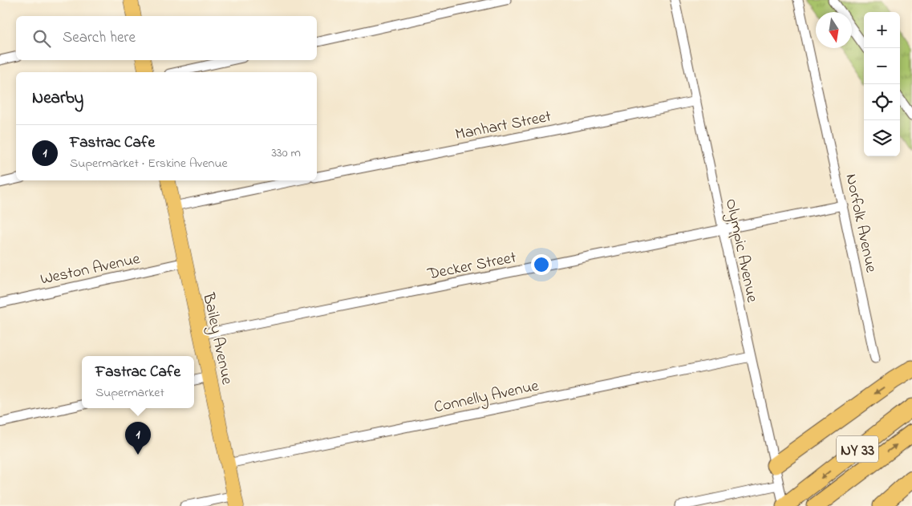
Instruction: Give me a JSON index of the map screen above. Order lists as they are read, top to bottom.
{
  "streets": {
    "highway": ["NY 33"],
    "main road": ["Bailey Avenue"],
    "street": [
      "Manhart Street",
      "Norfolk Avenue",
      "Olympic Avenue",
      "Decker Street",
      "Weston Avenue",
      "Connelly Avenue"
    ]
  },
  "crossings": [
    ["Manhart Street", "Olympic Avenue"],
    ["Norfolk Avenue", "Decker Street"],
    ["Olympic Avenue", "Decker Street"],
    ["Olympic Avenue", "Connelly Avenue"],
    ["Olympic Avenue", "NY 33"],
    ["Decker Street", "Bailey Avenue"],
    ["Weston Avenue", "Bailey Avenue"],
    ["Bailey Avenue", "Connelly Avenue"]
  ],
  "north": "bottom",
  "page": {
    "map_buttons": ["+", "−"],
    "search": "Search here",
    "heading": "Nearby",
    "list": [
      {
        "mark": "1",
        "name": "Fastrac Cafe",
        "note": "Supermarket · Erskine Avenue",
        "value": "330 m"
      }
    ],
    "popup": ["Fastrac Cafe", "Supermarket"],
    "pins": "1"
  }
}
